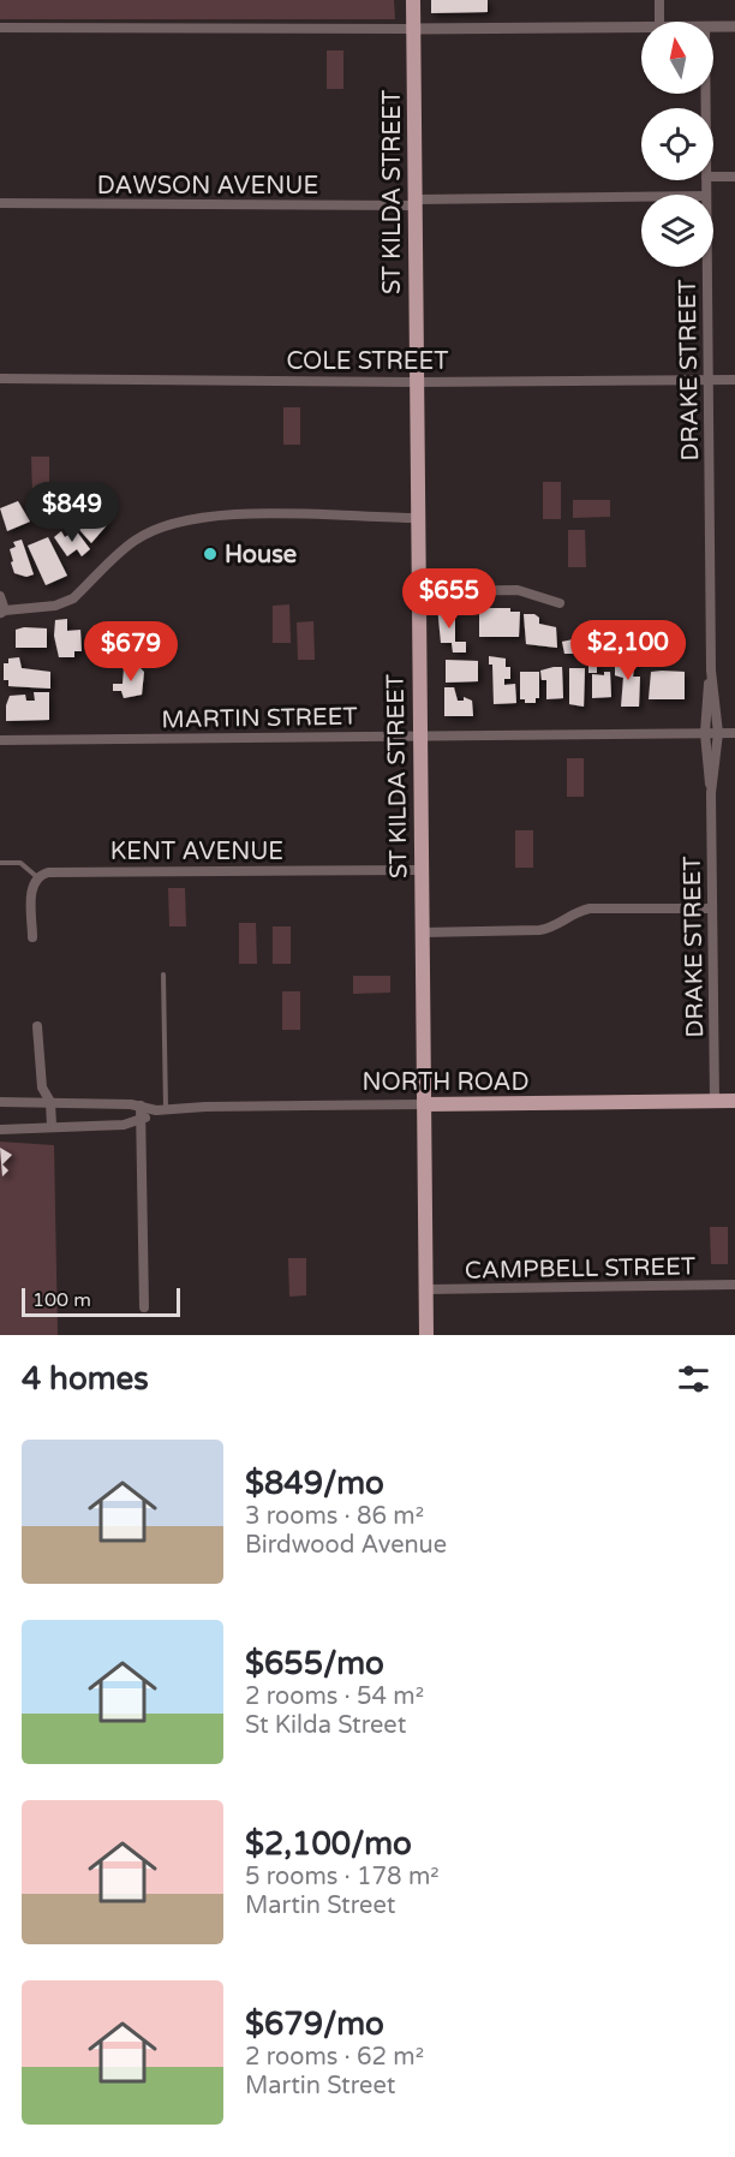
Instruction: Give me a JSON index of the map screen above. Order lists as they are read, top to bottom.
{
  "streets": {
    "main road": ["ST KILDA STREET", "NORTH ROAD"],
    "street": [
      "DAWSON AVENUE",
      "COLE STREET",
      "DRAKE STREET",
      "MARTIN STREET",
      "KENT AVENUE",
      "CAMPBELL STREET"
    ]
  },
  "crossings": [
    ["DAWSON AVENUE", "ST KILDA STREET"],
    ["ST KILDA STREET", "COLE STREET"],
    ["ST KILDA STREET", "MARTIN STREET"],
    ["ST KILDA STREET", "KENT AVENUE"],
    ["ST KILDA STREET", "NORTH ROAD"],
    ["ST KILDA STREET", "CAMPBELL STREET"],
    ["COLE STREET", "DRAKE STREET"],
    ["DRAKE STREET", "MARTIN STREET"],
    ["DRAKE STREET", "NORTH ROAD"]
  ],
  "places": ["House"],
  "scale_bar": "100 m",
  "north": "top",
  "page": {
    "price": [
      "$849",
      "$655",
      "$2,100",
      "$679"
    ],
    "scale": "100 m",
    "heading": "4 homes",
    "list": [
      {
        "name": "$849/mo",
        "note": "3 rooms · 86 m² · Birdwood Avenue"
      },
      {
        "name": "$655/mo",
        "note": "2 rooms · 54 m² · St Kilda Street"
      },
      {
        "name": "$2,100/mo",
        "note": "5 rooms · 178 m² · Martin Street"
      },
      {
        "name": "$679/mo",
        "note": "2 rooms · 62 m² · Martin Street"
      }
    ]
  }
}
